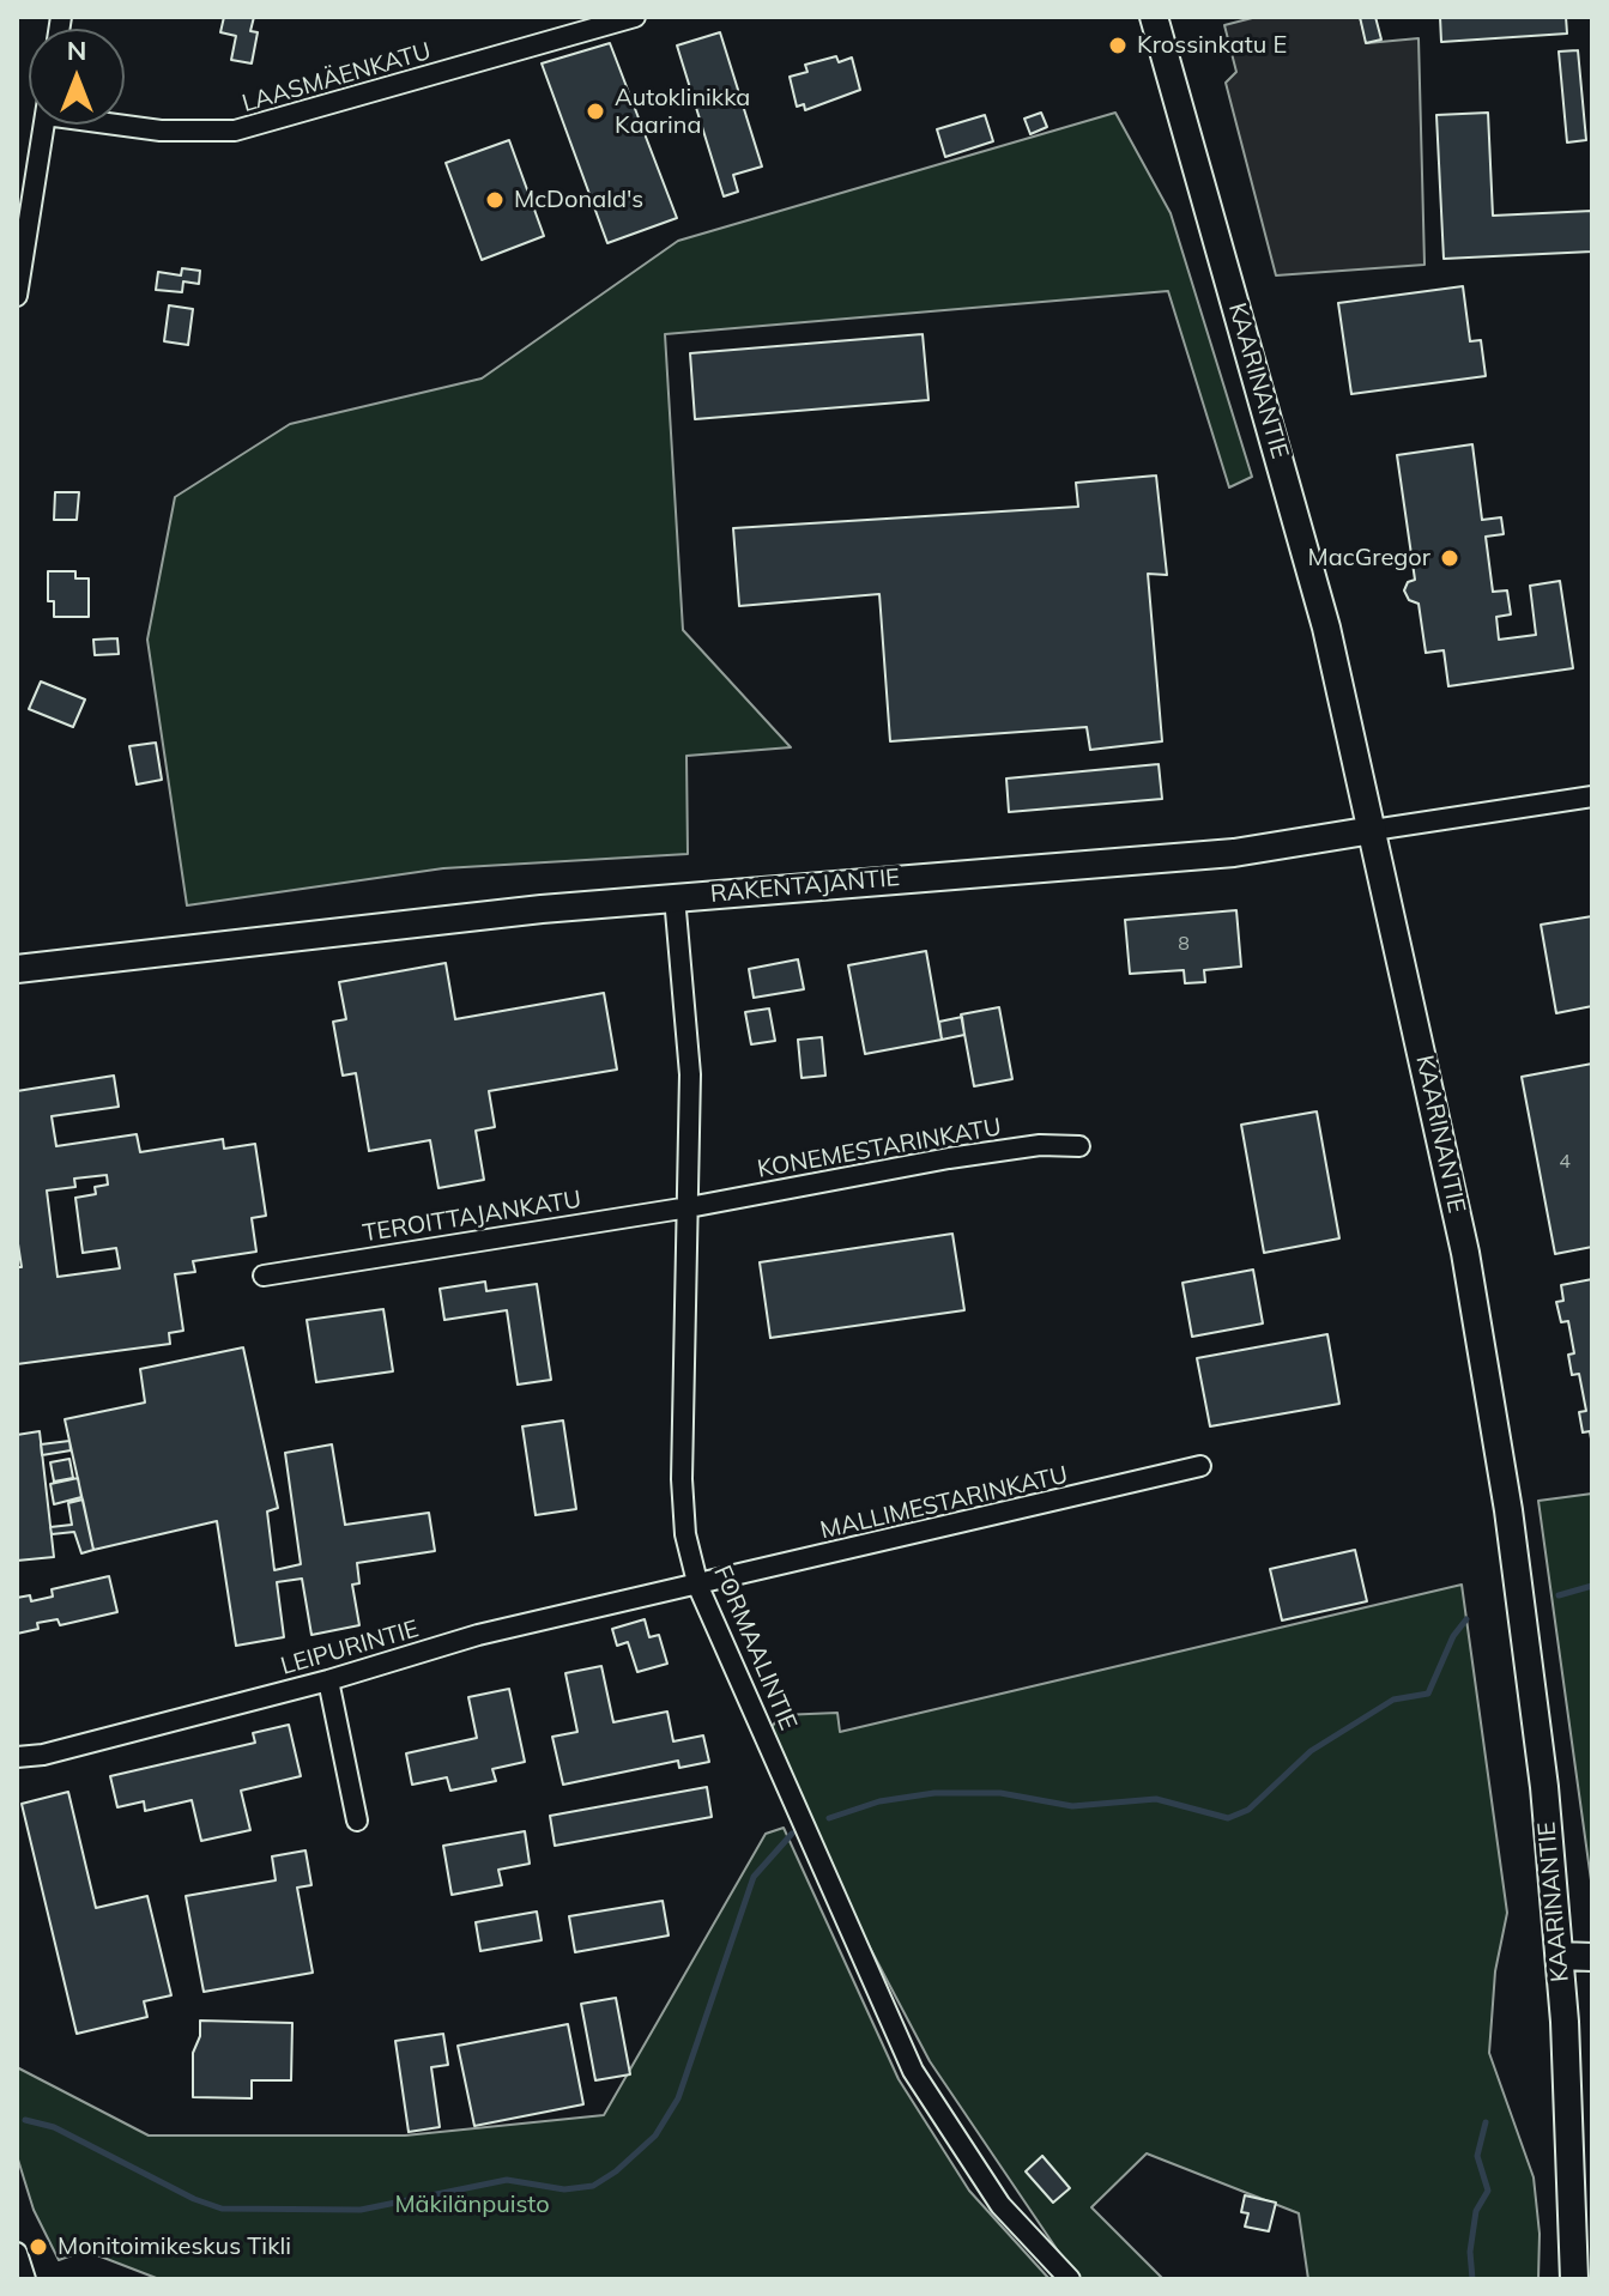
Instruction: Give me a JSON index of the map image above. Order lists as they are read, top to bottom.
{
  "streets": {
    "main road": ["KAARINANTIE", "RAKENTAJANTIE"],
    "street": [
      "LAASMÄENKATU",
      "KONEMESTARINKATU",
      "TEROITTAJANKATU",
      "MALLIMESTARINKATU",
      "LEIPURINTIE",
      "FORMAALINTIE"
    ]
  },
  "crossings": [
    ["KAARINANTIE", "RAKENTAJANTIE"],
    ["RAKENTAJANTIE", "FORMAALINTIE"],
    ["KONEMESTARINKATU", "TEROITTAJANKATU"],
    ["KONEMESTARINKATU", "FORMAALINTIE"],
    ["TEROITTAJANKATU", "FORMAALINTIE"],
    ["MALLIMESTARINKATU", "LEIPURINTIE"],
    ["MALLIMESTARINKATU", "FORMAALINTIE"],
    ["LEIPURINTIE", "FORMAALINTIE"]
  ],
  "parks": ["Mäkilänpuisto"],
  "places": [
    "Krossinkatu E",
    "Autoklinikka Kaarina",
    "McDonald's",
    "MacGregor",
    "Monitoimikeskus Tikli"
  ],
  "house_numbers": ["8", "4"],
  "north": "top"
}
